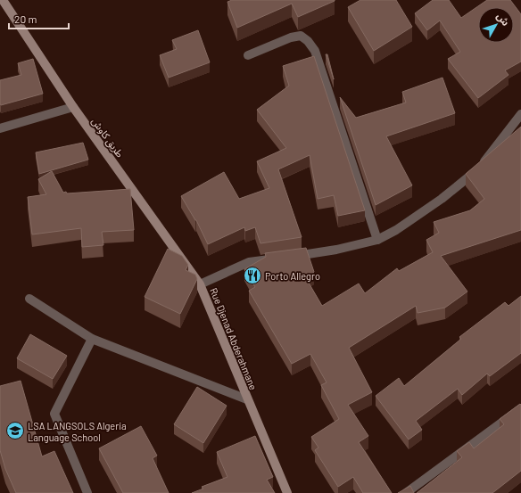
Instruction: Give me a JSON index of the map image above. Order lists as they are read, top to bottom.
{
  "streets": {
    "street": ["طريق كاوش", "Rue Djenad Abderahmane"]
  },
  "crossings": [
    ["طريق كاوش", "Rue Djenad Abderahmane"]
  ],
  "places": {
    "restaurant": ["Porto Allegro"],
    "school or university": ["LSA LANGSOLS Algeria Language School"]
  },
  "scale_bar": "20 m",
  "north": "top right"
}
